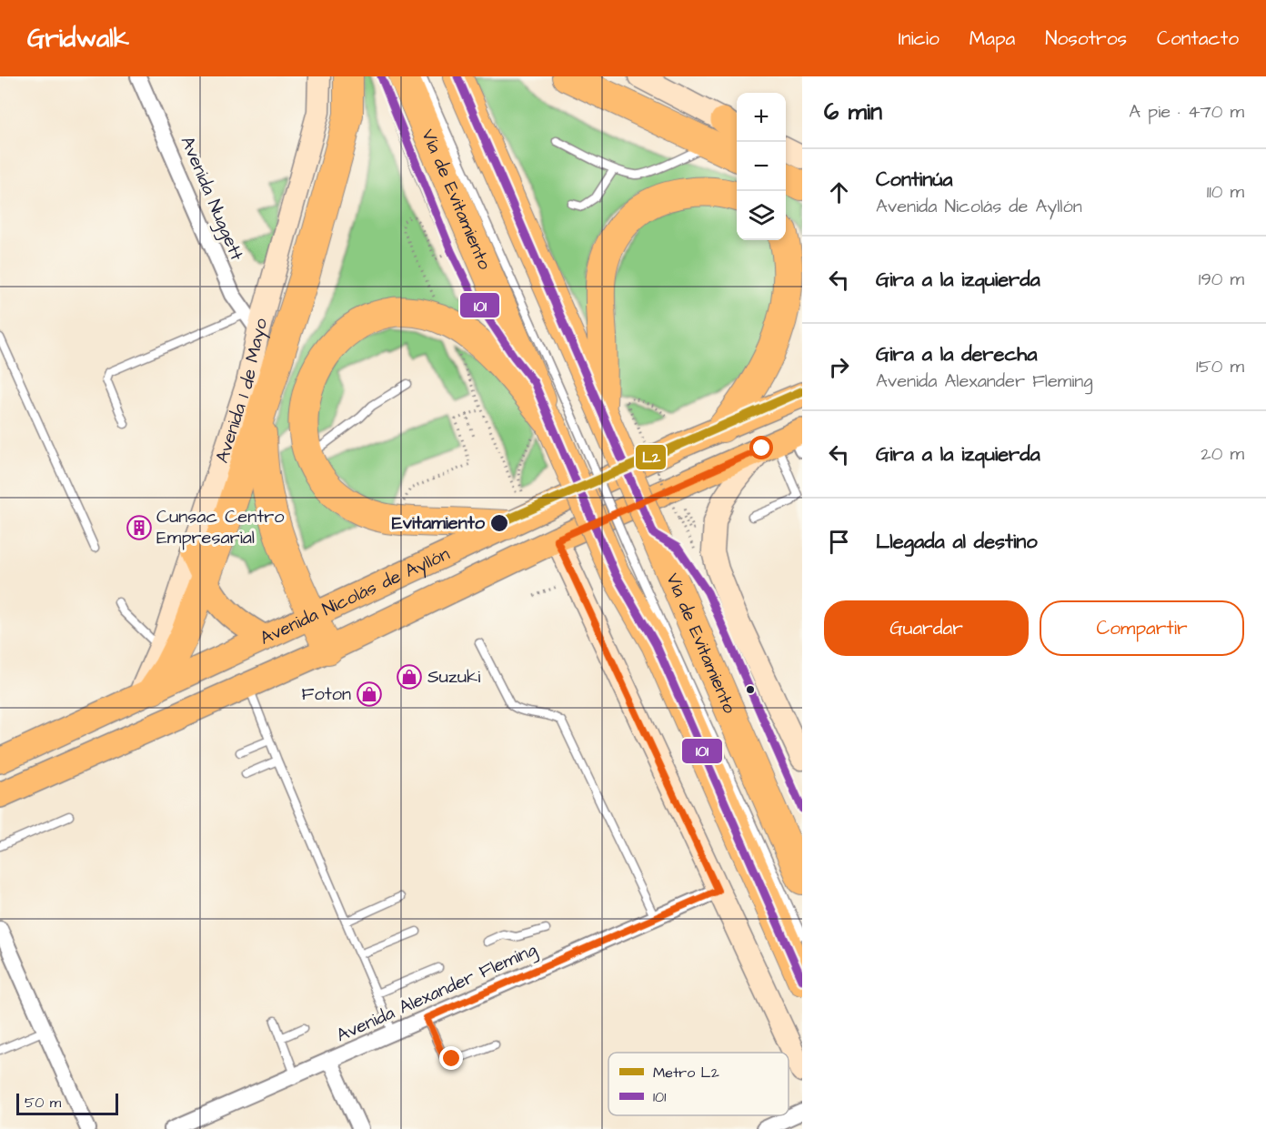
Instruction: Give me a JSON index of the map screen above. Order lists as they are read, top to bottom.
{
  "streets": {
    "highway": ["Vía de Evitamiento"],
    "main road": ["Avenida Nicolás de Ayllón"],
    "street": ["Avenida Nuggett", "Avenida 1 de Mayo", "Avenida Alexander Fleming"]
  },
  "crossings": [
    ["Avenida Nuggett", "Avenida 1 de Mayo"],
    ["Avenida 1 de Mayo", "Avenida Nicolás de Ayllón"]
  ],
  "places": {
    "other": ["Evitamiento"],
    "building": ["Cunsac Centro Empresarial"],
    "shop": ["Suzuki", "Foton"]
  },
  "lines": ["transit line 101", "metro line L2"],
  "legend": ["Metro L2", "101"],
  "scale_bar": "50 m",
  "page": {
    "header": "Gridwalk",
    "nav": [
      "Inicio",
      "Mapa",
      "Nosotros",
      "Contacto"
    ],
    "heading": ["6 min", "A pie · 470 m"],
    "map_buttons": ["+", "−"],
    "list": [
      ["Continúa", "Avenida Nicolás de Ayllón", "110 m"],
      ["Gira a la izquierda", "190 m"],
      ["Gira a la derecha", "Avenida Alexander Fleming", "150 m"],
      ["Gira a la izquierda", "20 m"],
      "Llegada al destino"
    ],
    "buttons": ["Guardar", "Compartir"],
    "scale": "50 m"
  }
}
